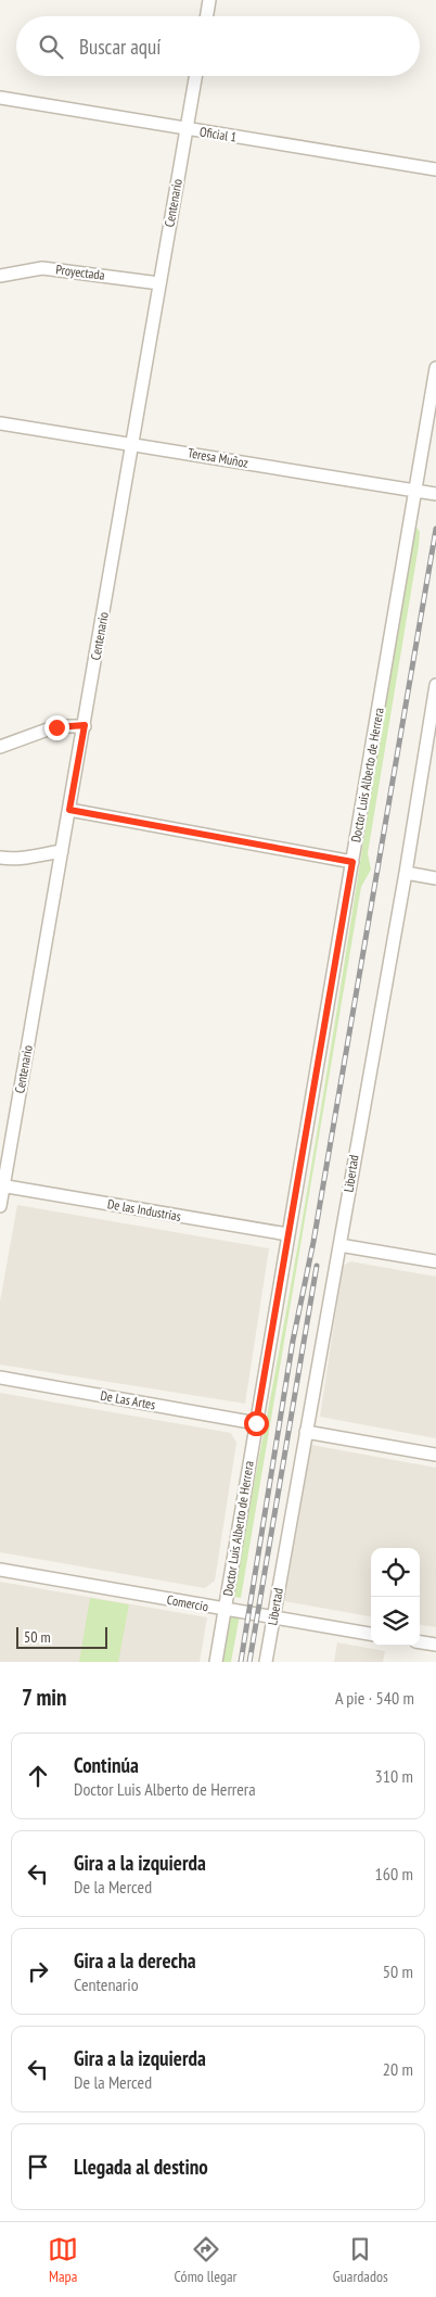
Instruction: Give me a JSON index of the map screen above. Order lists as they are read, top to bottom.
{
  "streets": {
    "street": [
      "Oficial 1",
      "Centenario",
      "Proyectada",
      "Teresa Muñoz",
      "Doctor Luis Alberto de Herrera",
      "Libertad",
      "De las Industrias",
      "De Las Artes",
      "Comercio"
    ]
  },
  "crossings": [
    ["Oficial 1", "Centenario"],
    ["Centenario", "Proyectada"],
    ["Centenario", "Teresa Muñoz"],
    ["Centenario", "De las Industrias"],
    ["Teresa Muñoz", "Doctor Luis Alberto de Herrera"],
    ["Doctor Luis Alberto de Herrera", "De las Industrias"],
    ["Doctor Luis Alberto de Herrera", "De Las Artes"],
    ["Doctor Luis Alberto de Herrera", "Comercio"],
    ["Libertad", "Comercio"]
  ],
  "scale_bar": "50 m",
  "page": {
    "search": "Buscar aquí",
    "scale": "50 m",
    "heading": ["7 min", "A pie · 540 m"],
    "list": [
      ["Continúa", "Doctor Luis Alberto de Herrera", "310 m"],
      ["Gira a la izquierda", "De la Merced", "160 m"],
      ["Gira a la derecha", "Centenario", "50 m"],
      ["Gira a la izquierda", "De la Merced", "20 m"],
      "Llegada al destino"
    ],
    "nav": ["Mapa", "Cómo llegar", "Guardados"]
  }
}
